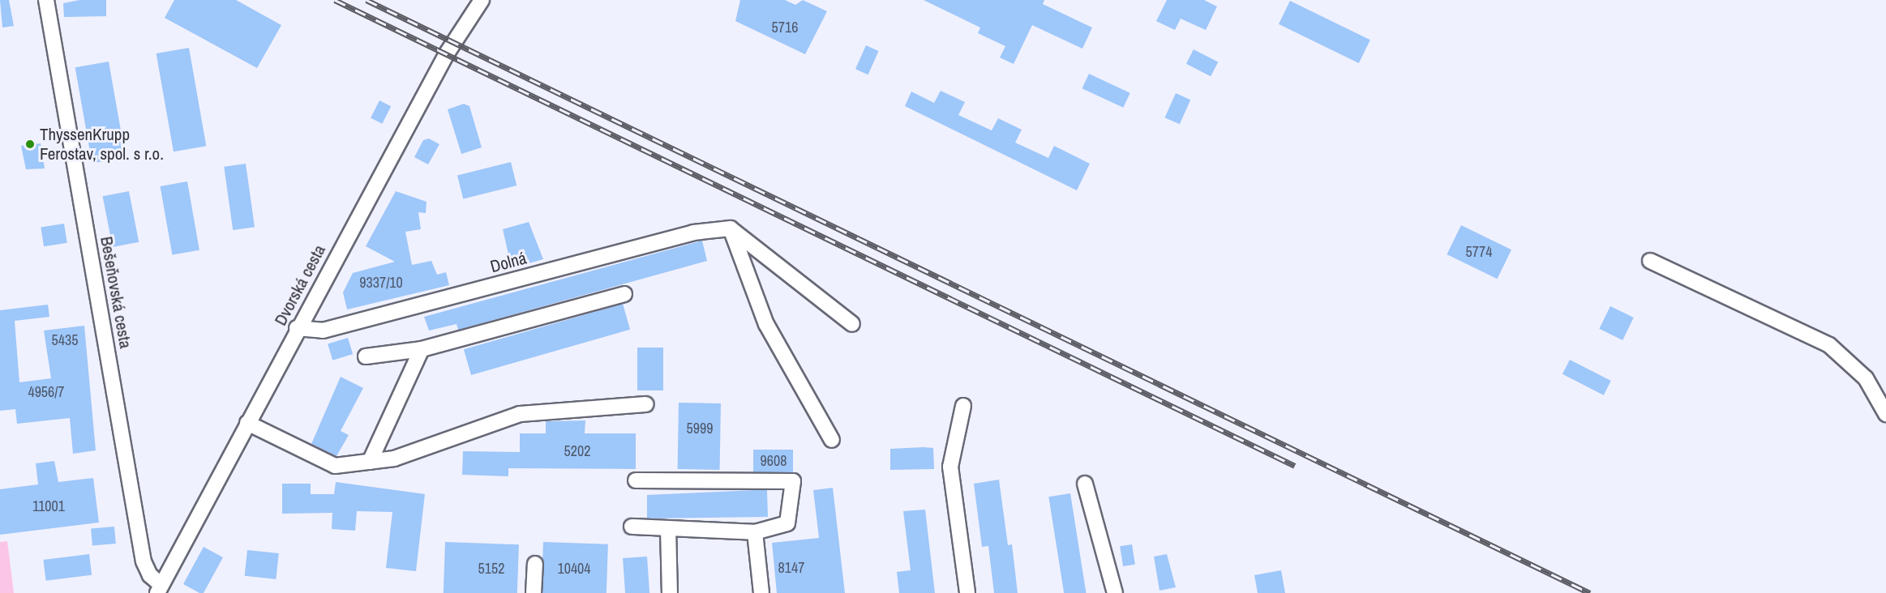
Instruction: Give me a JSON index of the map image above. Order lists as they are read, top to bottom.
{
  "streets": {
    "street": ["Dolná", "Dvorská cesta", "Bešeňovská cesta"]
  },
  "crossings": [
    ["Dolná", "Dvorská cesta"],
    ["Dvorská cesta", "Bešeňovská cesta"]
  ],
  "places": ["ThyssenKrupp Ferostav, spol. s r.o."],
  "house_numbers": [
    "5716",
    "5774",
    "9337/10",
    "5435",
    "4956/7",
    "5999",
    "5202",
    "9608",
    "11001",
    "8147",
    "5152",
    "10404"
  ]
}
